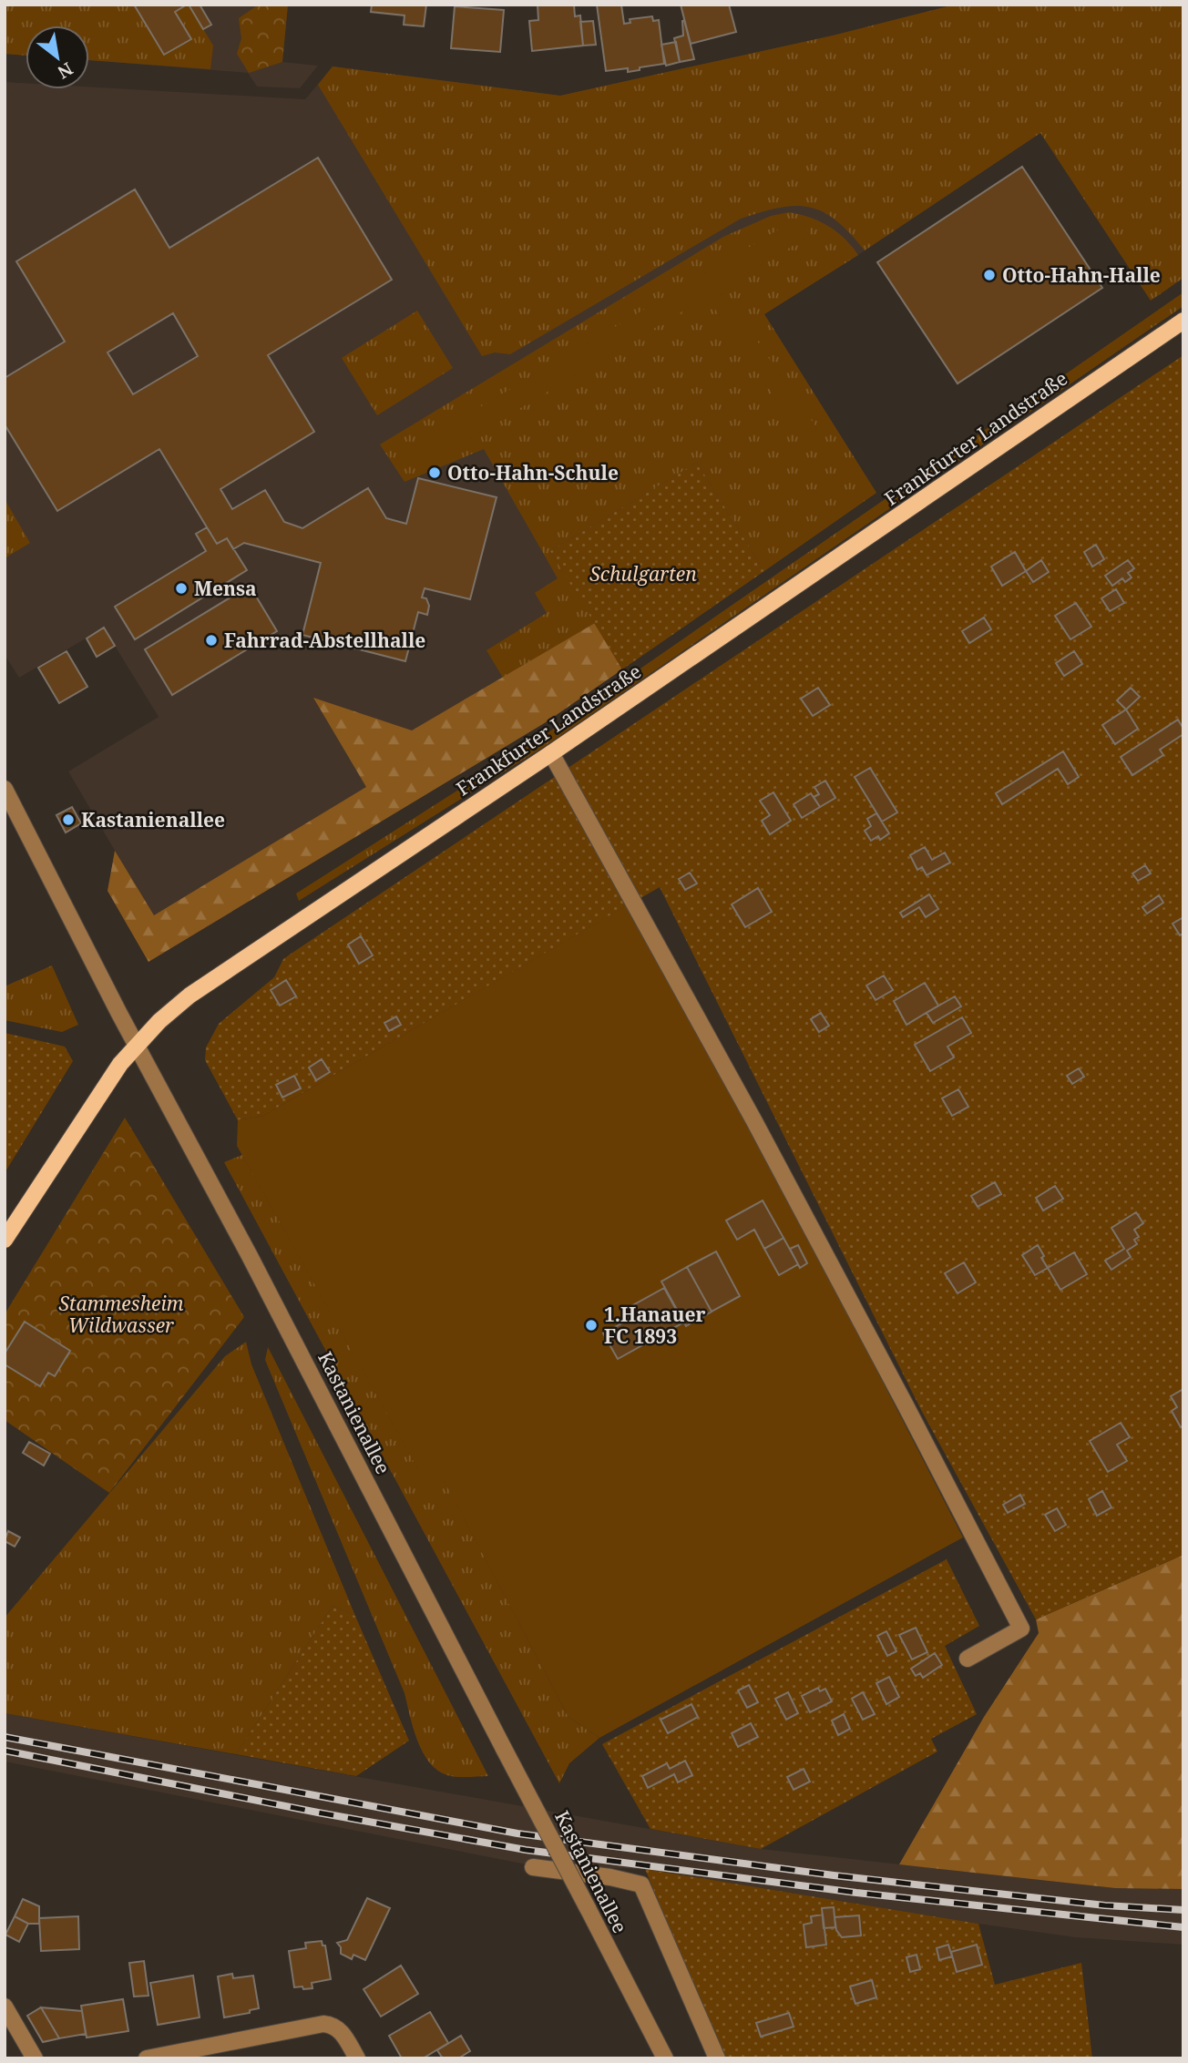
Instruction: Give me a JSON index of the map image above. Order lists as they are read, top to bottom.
{
  "streets": {
    "main road": ["Frankfurter Landstraße"],
    "street": ["Kastanienallee"]
  },
  "crossings": [
    ["Frankfurter Landstraße", "Kastanienallee"]
  ],
  "parks": ["Schulgarten", "Stammesheim Wildwasser"],
  "places": [
    "Otto-Hahn-Halle",
    "Otto-Hahn-Schule",
    "Mensa",
    "Fahrrad-Abstellhalle",
    "Kastanienallee",
    "1.Hanauer FC 1893"
  ],
  "north": "bottom right"
}
